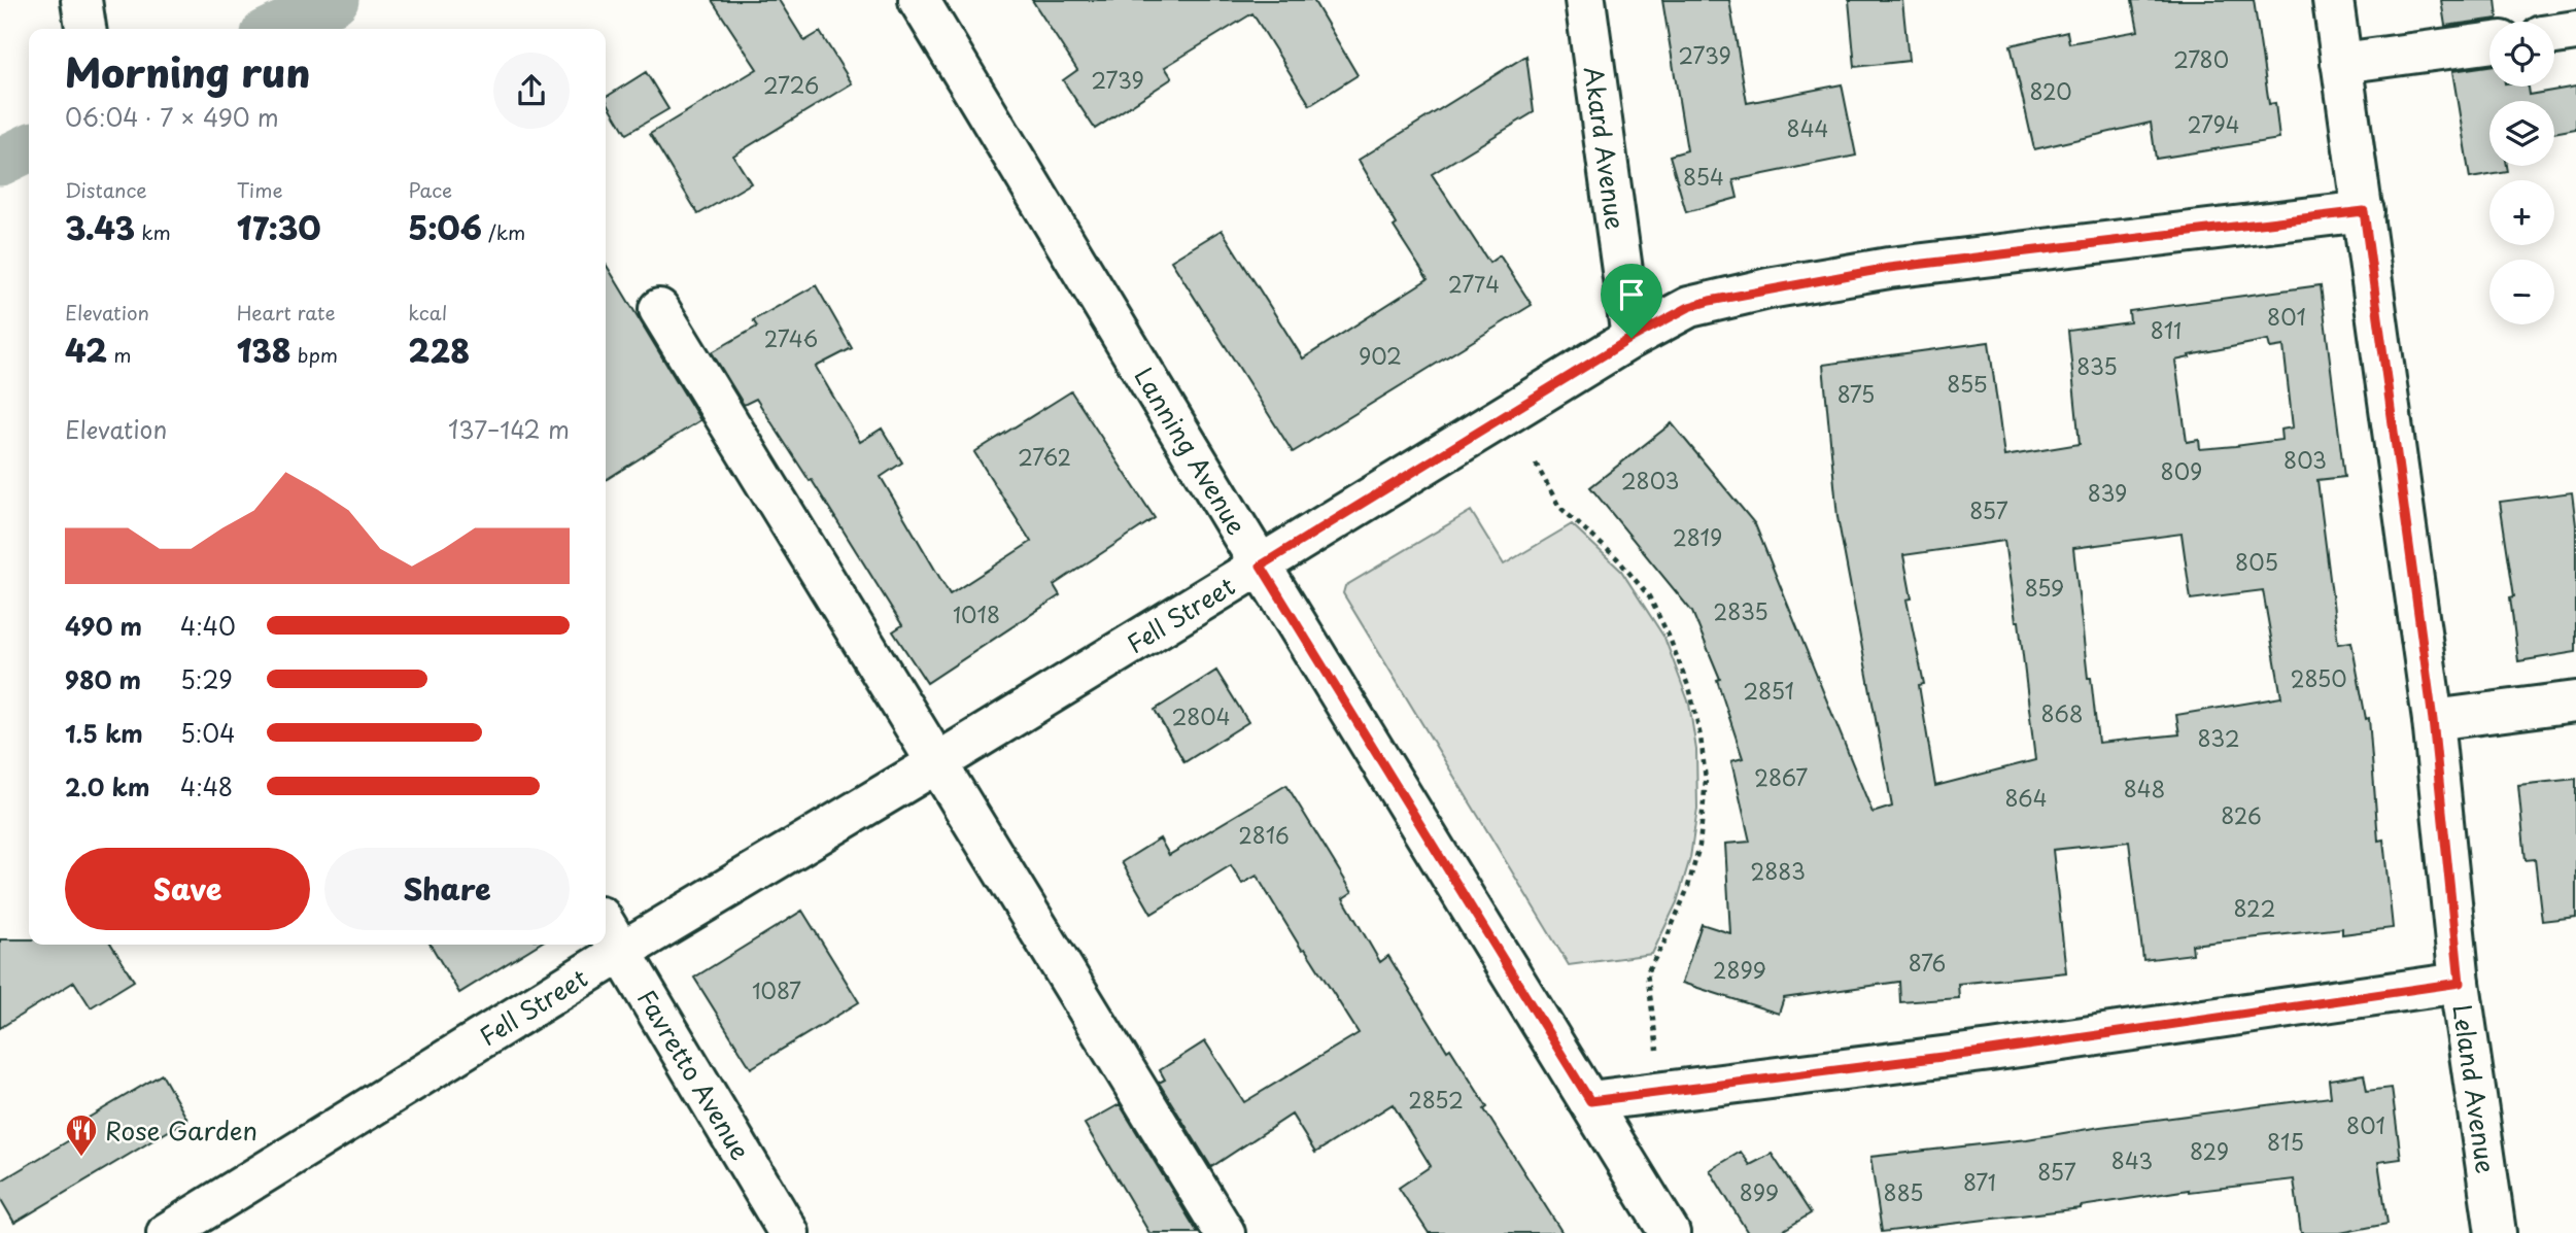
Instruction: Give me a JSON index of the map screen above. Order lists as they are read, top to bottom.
{
  "streets": {
    "street": [
      "Akard Avenue",
      "Lanning Avenue",
      "Fell Street",
      "Favretto Avenue",
      "Leland Avenue"
    ]
  },
  "crossings": [
    ["Akard Avenue", "Fell Street"],
    ["Lanning Avenue", "Fell Street"],
    ["Fell Street", "Favretto Avenue"],
    ["Fell Street", "Leland Avenue"]
  ],
  "places": {
    "restaurant": ["Rose Garden"]
  },
  "house_numbers": [
    "2739",
    "2780",
    "2739",
    "2726",
    "820",
    "2794",
    "844",
    "854",
    "2774",
    "801",
    "811",
    "2746",
    "902",
    "835",
    "855",
    "875",
    "2762",
    "803",
    "809",
    "2803",
    "839",
    "857",
    "2819",
    "805",
    "859",
    "2835",
    "1018",
    "2850",
    "2851",
    "868",
    "2804",
    "832",
    "2867",
    "848",
    "864",
    "826",
    "2816",
    "2883",
    "822",
    "876",
    "2899",
    "1087",
    "2852",
    "801",
    "815",
    "829",
    "843",
    "857",
    "871",
    "899",
    "885"
  ],
  "page": {
    "map_buttons": ["+", "−"],
    "heading": ["Morning run", "06:04 · 7 × 490 m"],
    "stats": [
      ["Distance", "3.43 km"],
      ["Time", "17:30"],
      ["Pace", "5:06 /km"],
      ["Elevation", "42 m"],
      ["Heart rate", "138 bpm"],
      ["kcal", "228"]
    ],
    "chart": ["Elevation", "137–142 m"],
    "list": [
      {
        "name": "490 m",
        "note": "4:40"
      },
      {
        "name": "980 m",
        "note": "5:29"
      },
      {
        "name": "1.5 km",
        "note": "5:04"
      },
      {
        "name": "2.0 km",
        "note": "4:48"
      }
    ],
    "buttons": ["Save", "Share"]
  }
}
